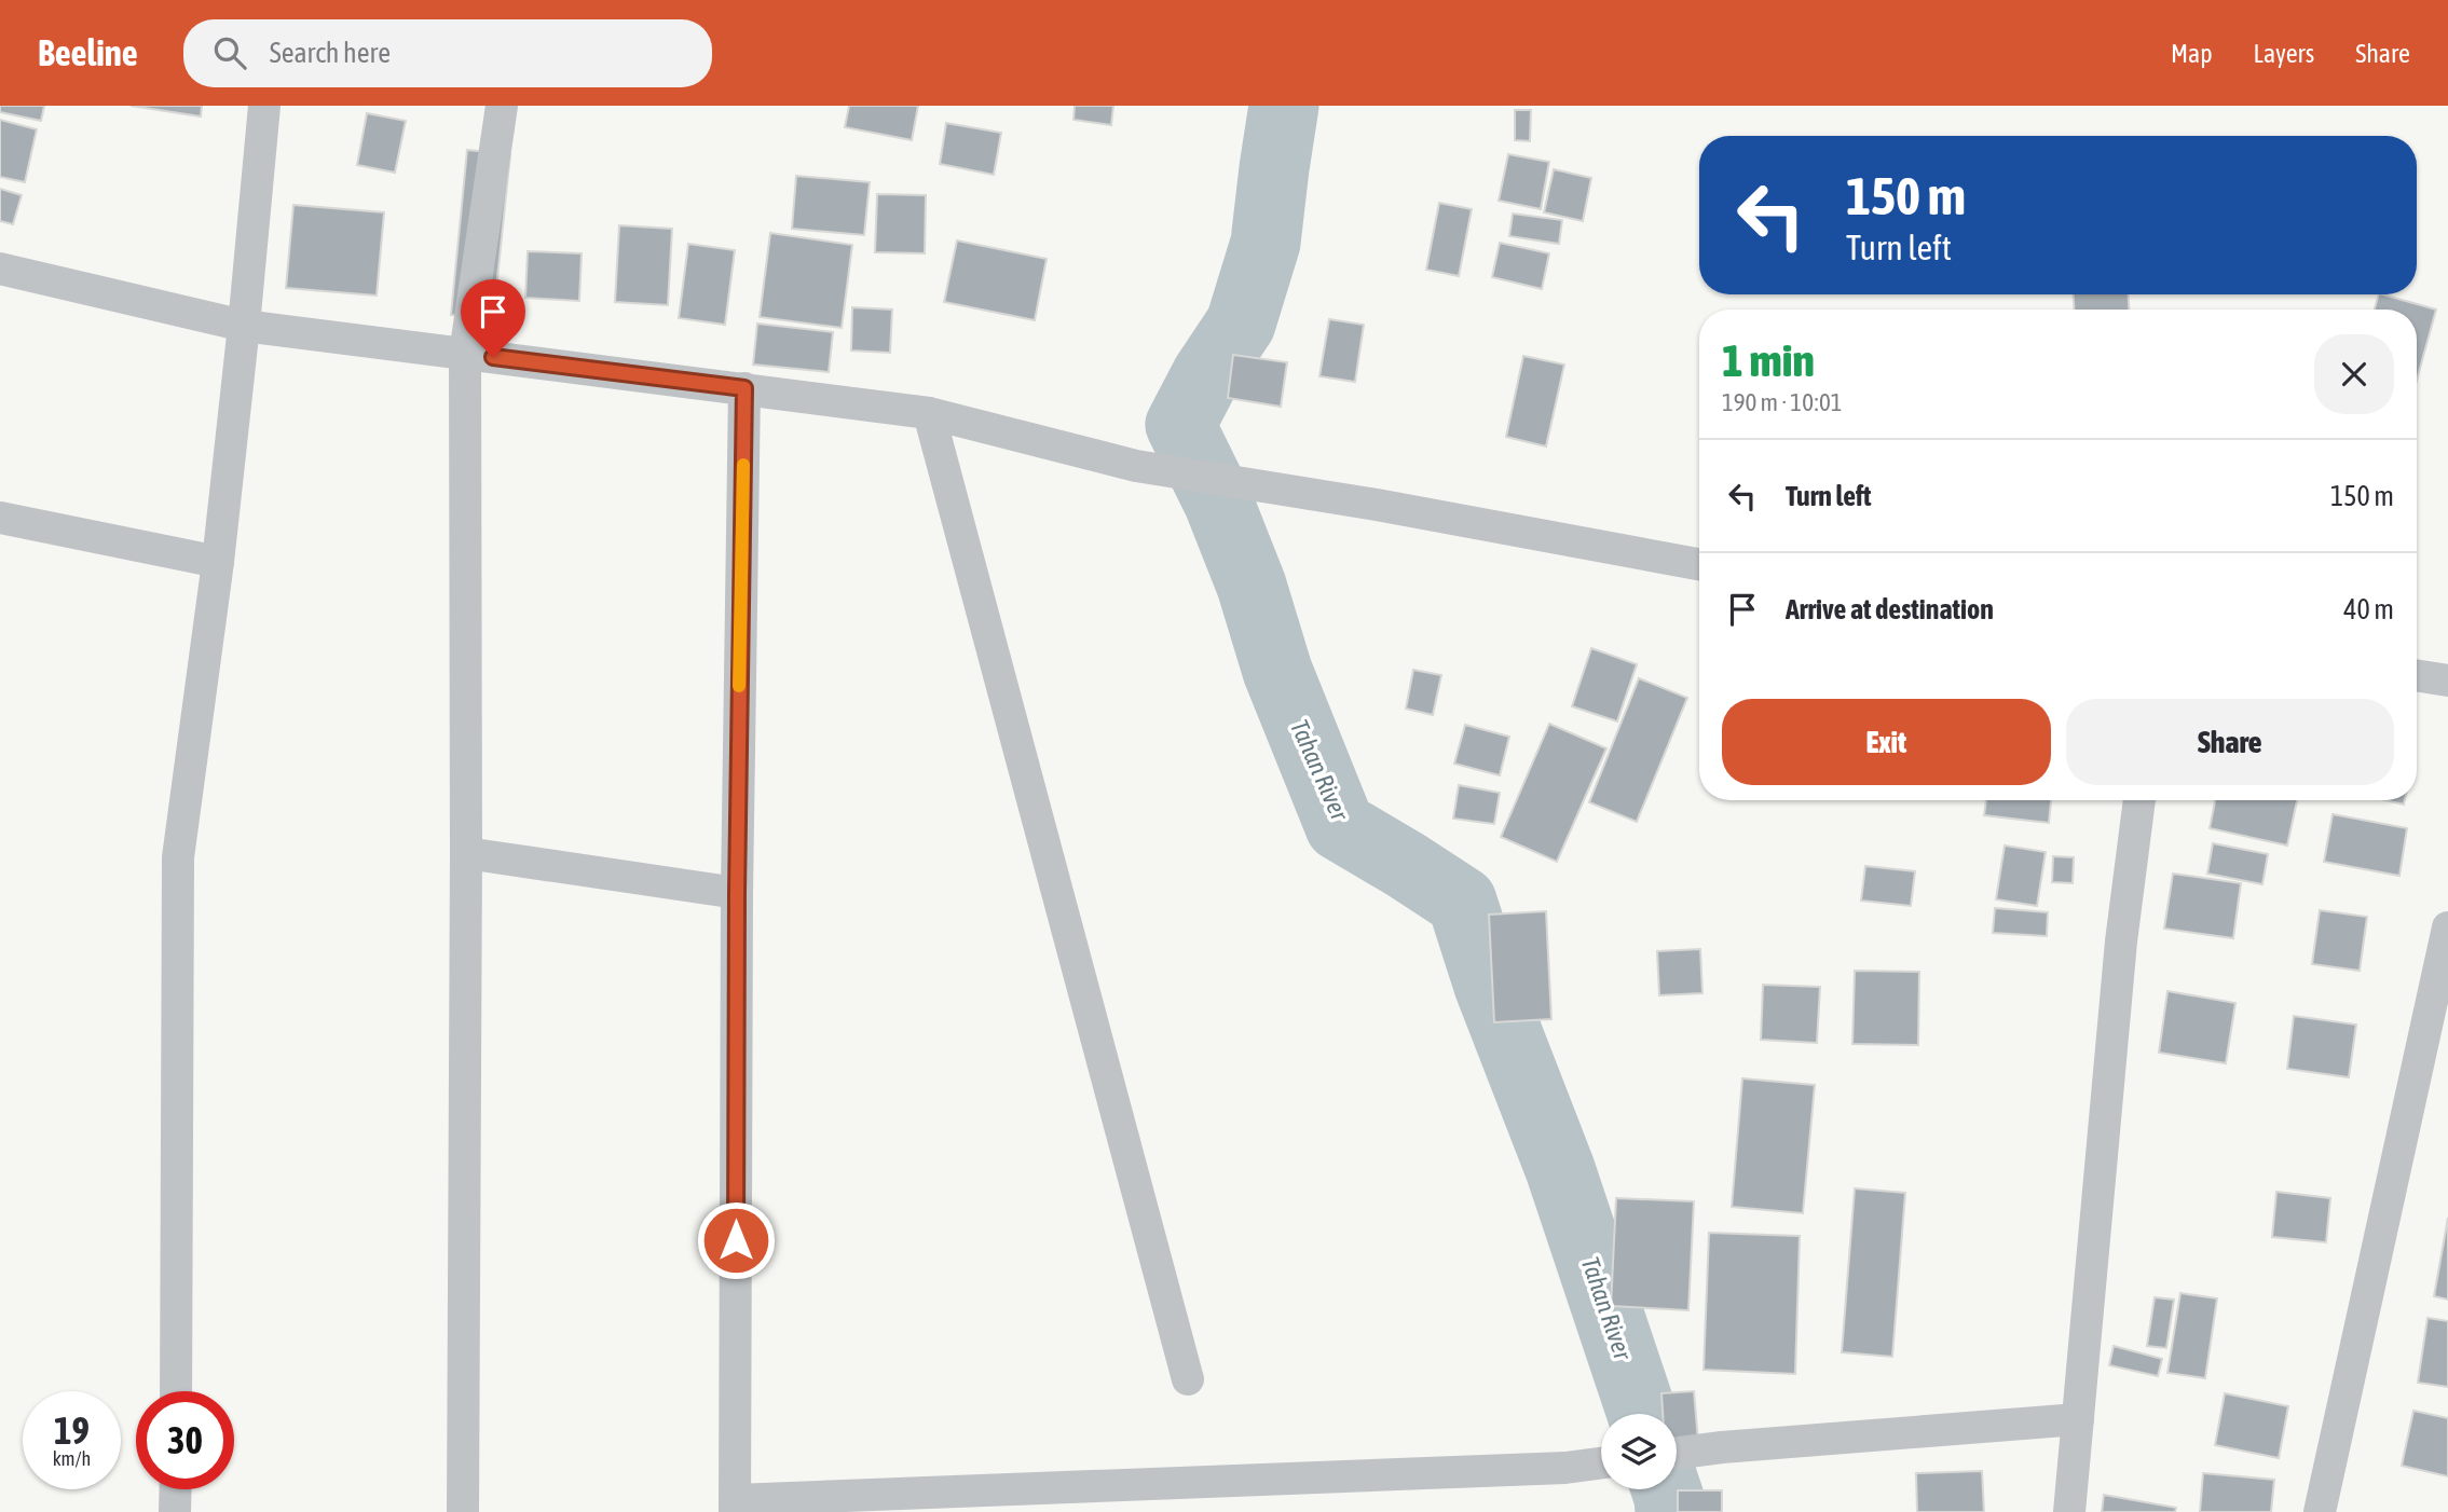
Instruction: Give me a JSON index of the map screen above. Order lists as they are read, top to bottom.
{
  "water": ["Tahan River"],
  "page": {
    "header": "Beeline",
    "search": "Search here",
    "nav": ["Map", "Layers", "Share"],
    "turn": ["150 m", "Turn left"],
    "heading": ["1 min", "190 m · 10:01"],
    "list": [
      {
        "name": "Turn left",
        "value": "150 m"
      },
      {
        "name": "Arrive at destination",
        "value": "40 m"
      }
    ],
    "buttons": ["Exit", "Share"],
    "speed": "19 km/h",
    "limit": "30"
  }
}
